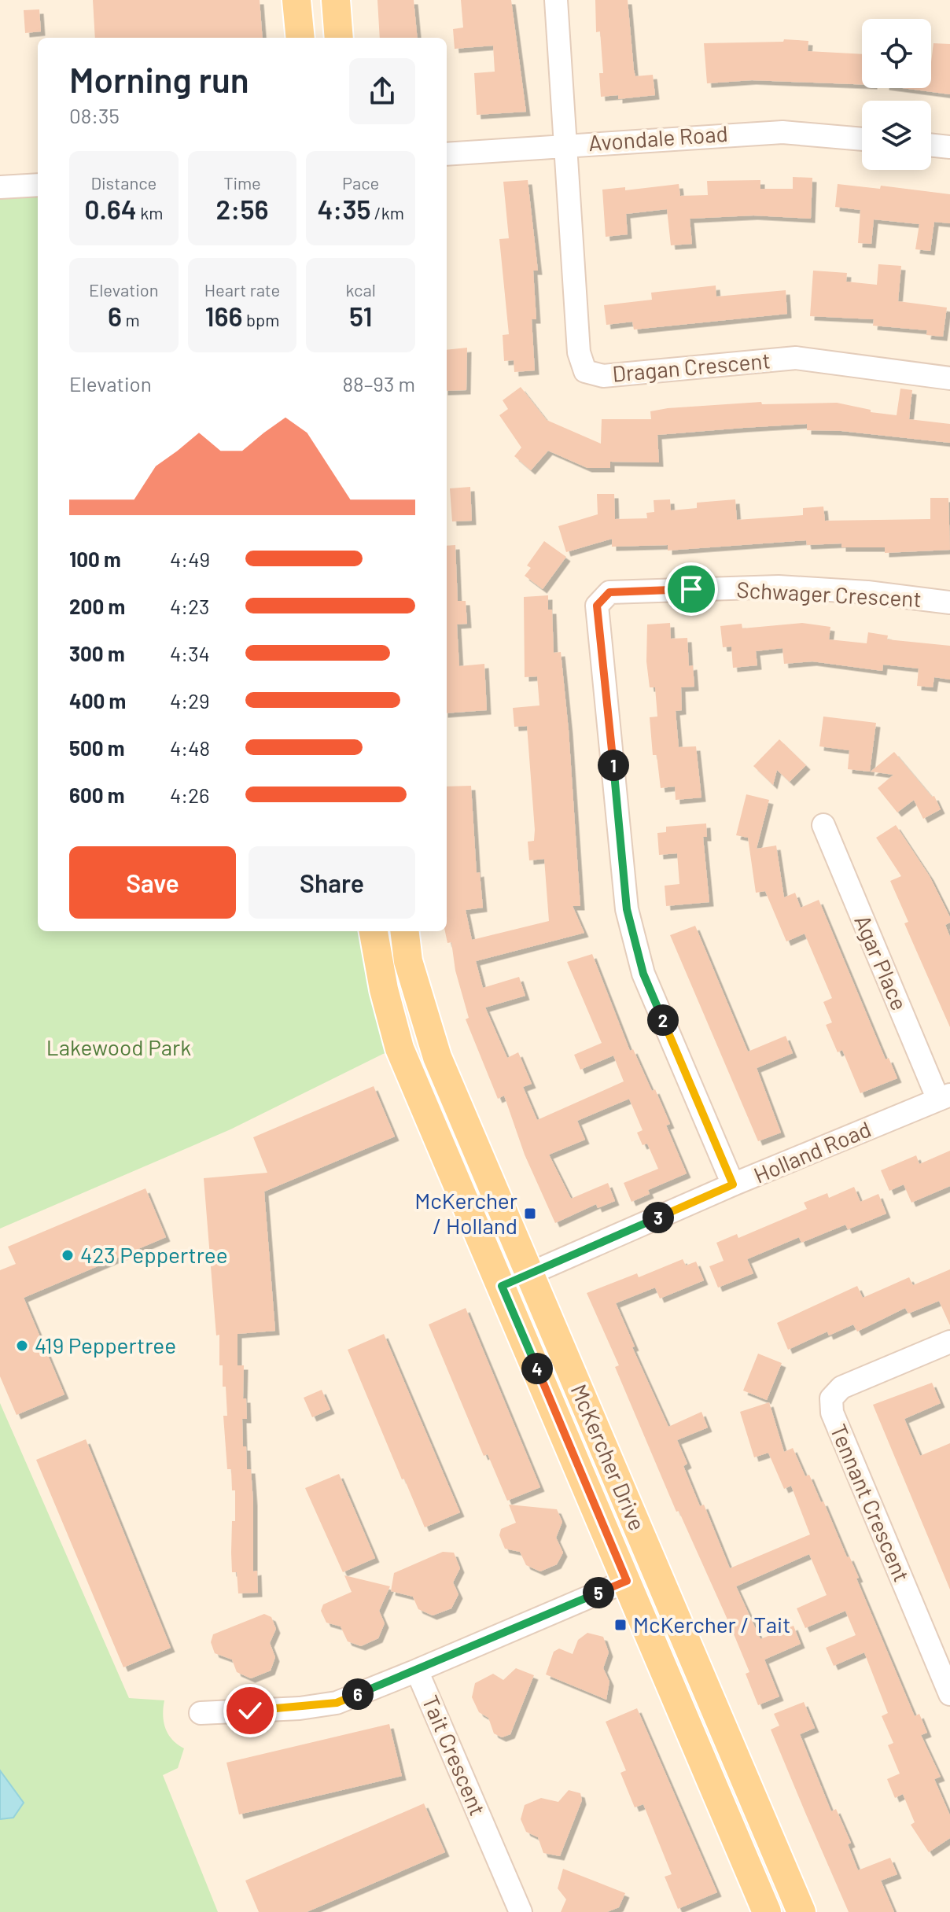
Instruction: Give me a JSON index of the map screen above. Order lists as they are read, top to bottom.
{
  "streets": {
    "main road": ["McKercher Drive"],
    "street": [
      "Avondale Road",
      "Dragan Crescent",
      "Schwager Crescent",
      "Agar Place",
      "Holland Road",
      "Tennant Crescent",
      "Tait Crescent"
    ]
  },
  "crossings": [
    ["Avondale Road", "Dragan Crescent"],
    ["Schwager Crescent", "Holland Road"],
    ["Agar Place", "Holland Road"],
    ["Holland Road", "McKercher Drive"],
    ["McKercher Drive", "Tait Crescent"]
  ],
  "parks": ["Lakewood Park"],
  "places": {
    "transit": ["McKercher / Holland", "McKercher / Tait"],
    "other": ["423 Peppertree", "419 Peppertree"]
  },
  "page": {
    "heading": ["Morning run", "08:35"],
    "stats": [
      ["Distance", "0.64 km"],
      ["Time", "2:56"],
      ["Pace", "4:35 /km"],
      ["Elevation", "6 m"],
      ["Heart rate", "166 bpm"],
      ["kcal", "51"]
    ],
    "chart": ["Elevation", "88–93 m"],
    "list": [
      {
        "name": "100 m",
        "note": "4:49"
      },
      {
        "name": "200 m",
        "note": "4:23"
      },
      {
        "name": "300 m",
        "note": "4:34"
      },
      {
        "name": "400 m",
        "note": "4:29"
      },
      {
        "name": "500 m",
        "note": "4:48"
      },
      {
        "name": "600 m",
        "note": "4:26"
      }
    ],
    "pins": [
      "1",
      "2",
      "3",
      "4",
      "5",
      "6"
    ],
    "buttons": ["Save", "Share"]
  }
}
